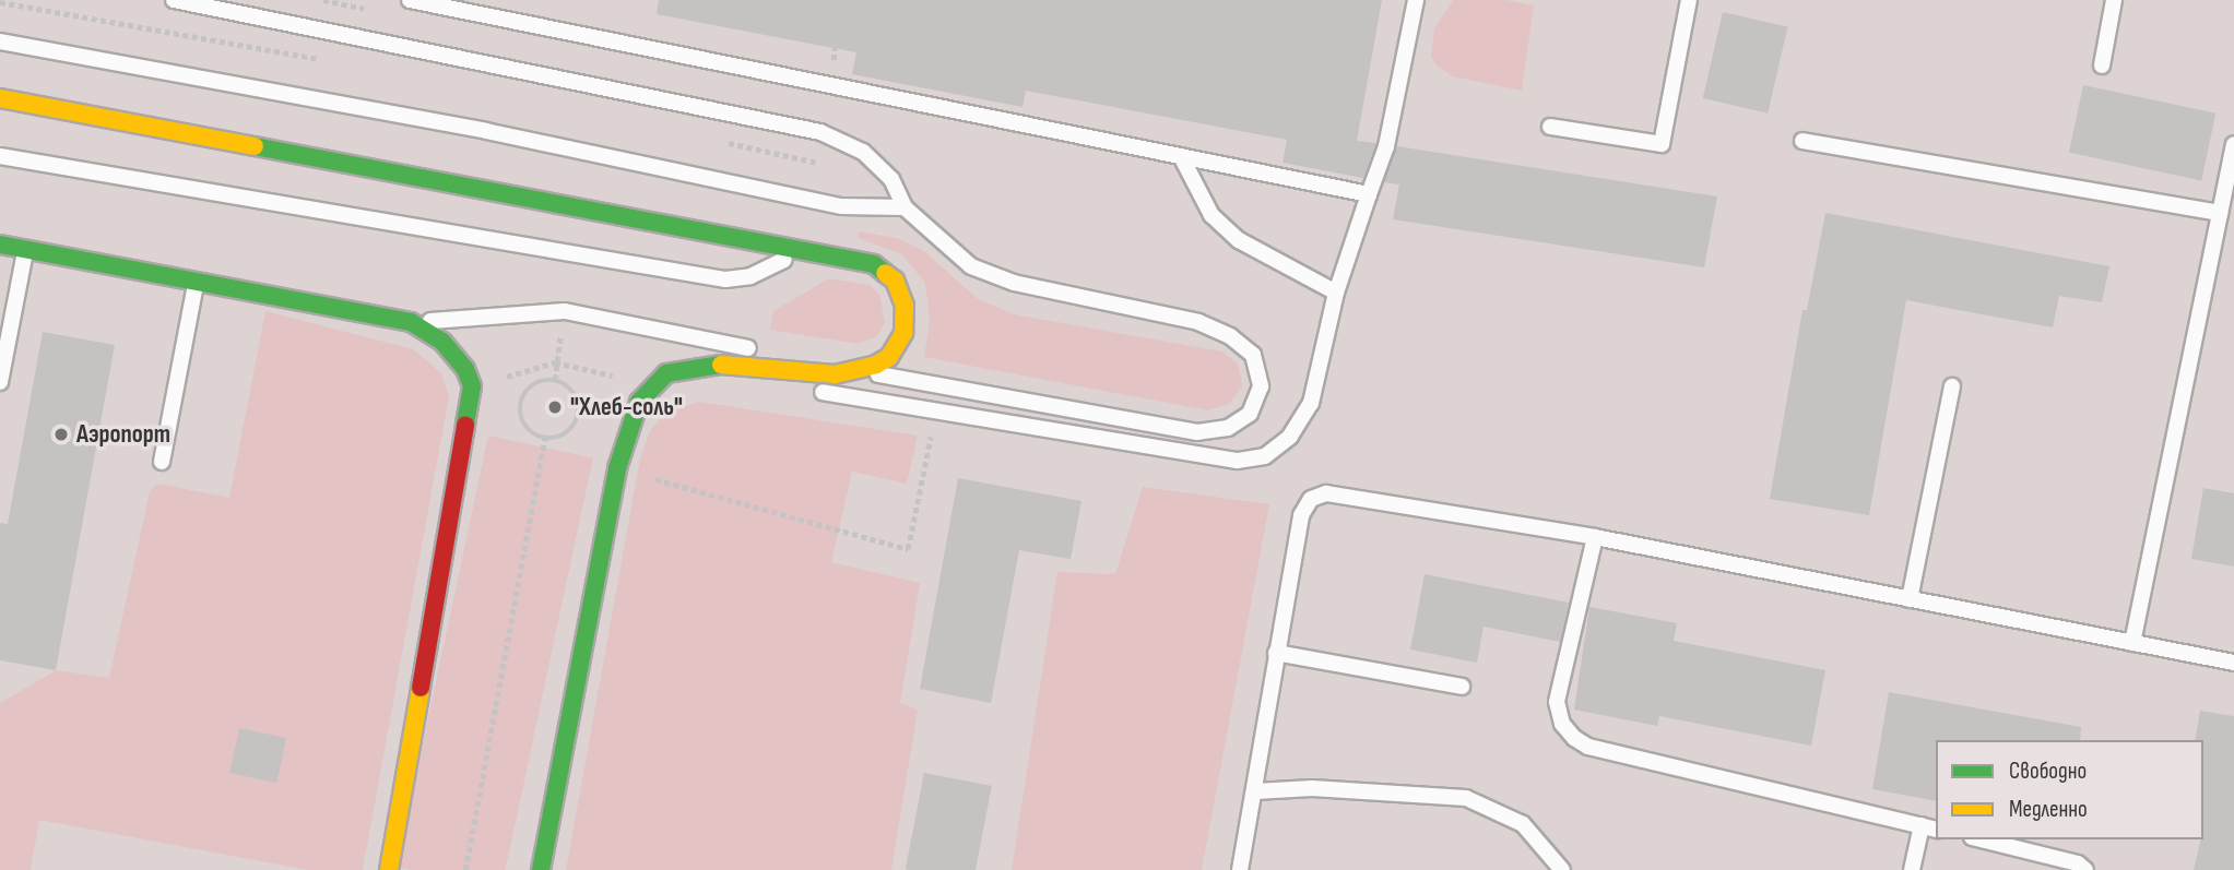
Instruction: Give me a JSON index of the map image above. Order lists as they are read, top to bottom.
{
  "places": ["\"Хлеб-соль\"", "Аэропорт"],
  "legend": ["Свободно", "Медленно"]
}
